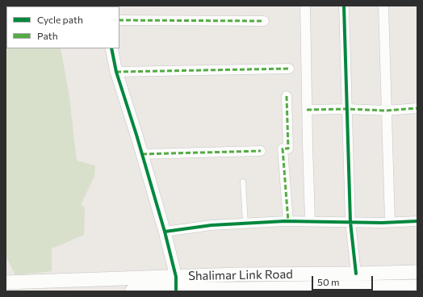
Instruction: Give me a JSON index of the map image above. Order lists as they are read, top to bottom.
{
  "streets": {
    "main road": ["Shalimar Link Road"]
  },
  "legend": ["Cycle path", "Path"],
  "scale_bar": "50 m"
}
